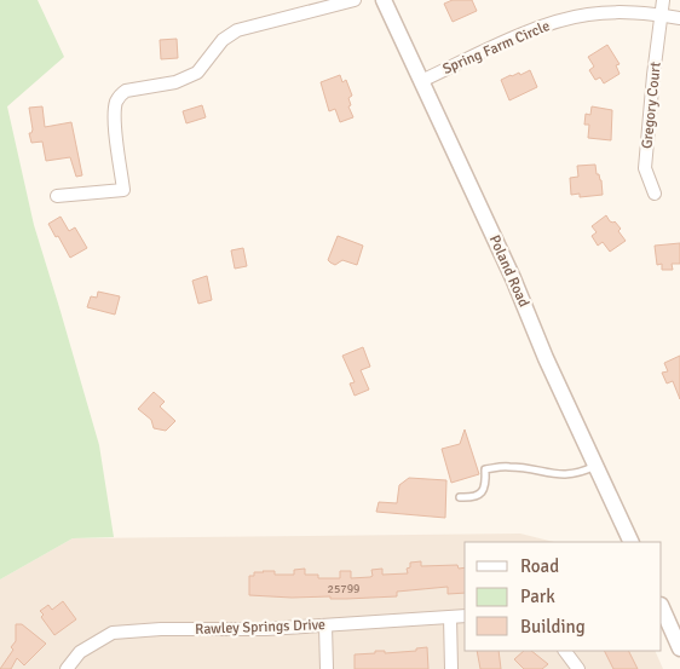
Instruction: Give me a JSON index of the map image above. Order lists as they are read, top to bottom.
{
  "streets": {
    "street": [
      "Spring Farm Circle",
      "Gregory Court",
      "Poland Road",
      "Rawley Springs Drive"
    ]
  },
  "crossings": [
    ["Spring Farm Circle", "Gregory Court"],
    ["Spring Farm Circle", "Poland Road"]
  ],
  "house_numbers": ["25799"],
  "legend": ["Road", "Park", "Building"]
}
